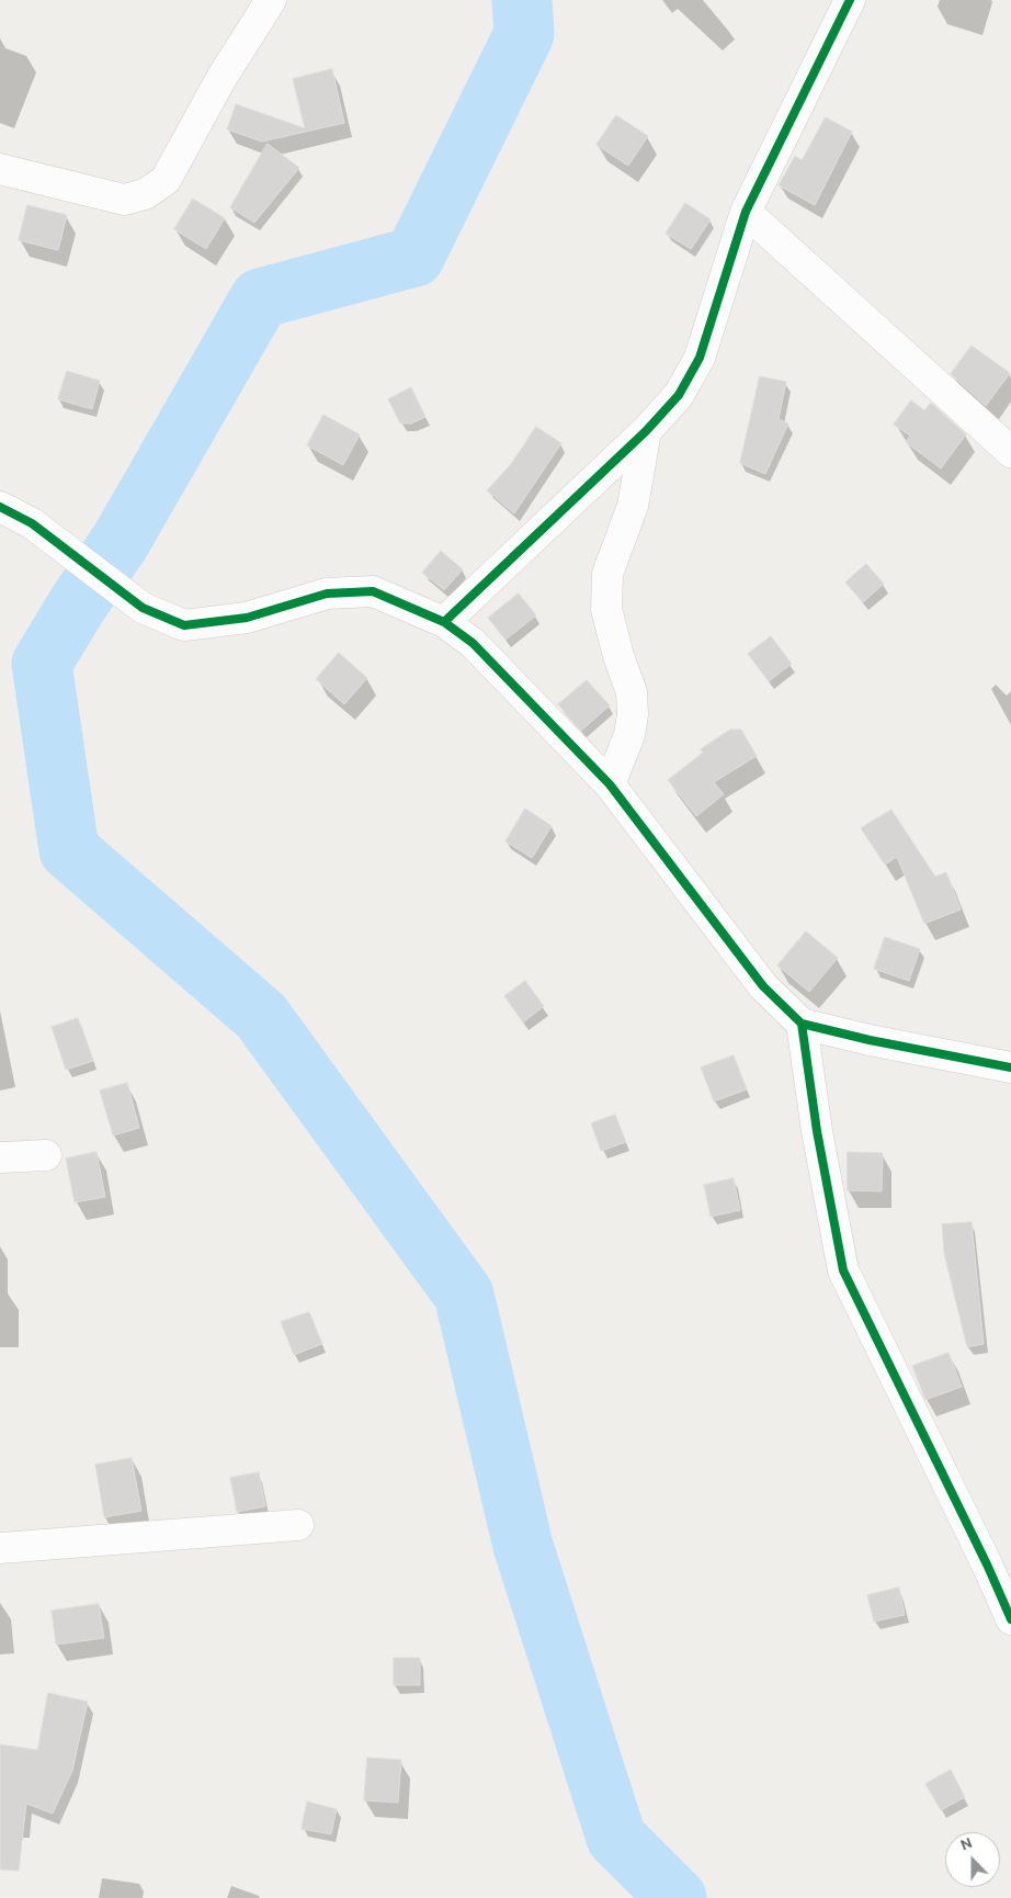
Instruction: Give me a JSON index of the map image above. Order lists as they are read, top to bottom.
{
  "north": "top"
}
